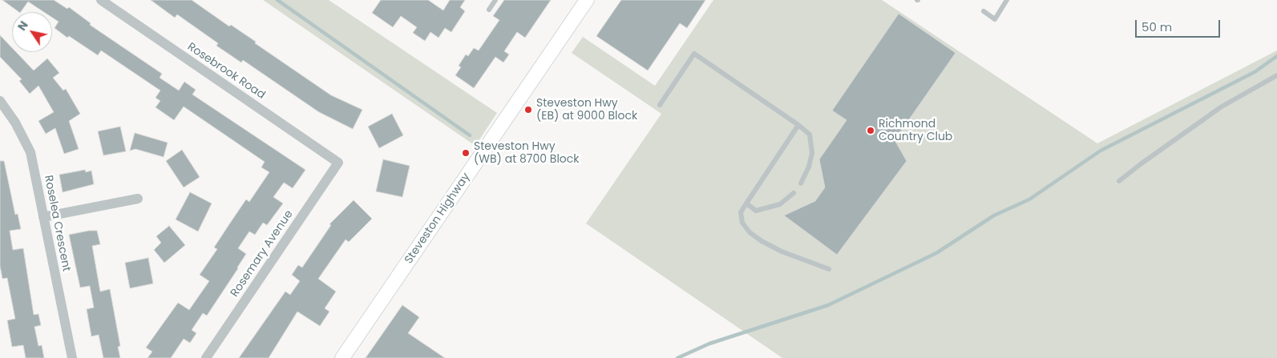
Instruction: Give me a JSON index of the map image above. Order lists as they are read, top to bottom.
{
  "streets": {
    "main road": ["Steveston Highway"],
    "street": ["Rosebrook Road", "Roselea Crescent", "Rosemary Avenue"]
  },
  "crossings": [
    ["Rosebrook Road", "Rosemary Avenue"]
  ],
  "places": ["Steveston Hwy (EB) at 9000 Block", "Richmond Country Club", "Steveston Hwy (WB) at 8700 Block"],
  "scale_bar": "50 m",
  "north": "top left"
}
